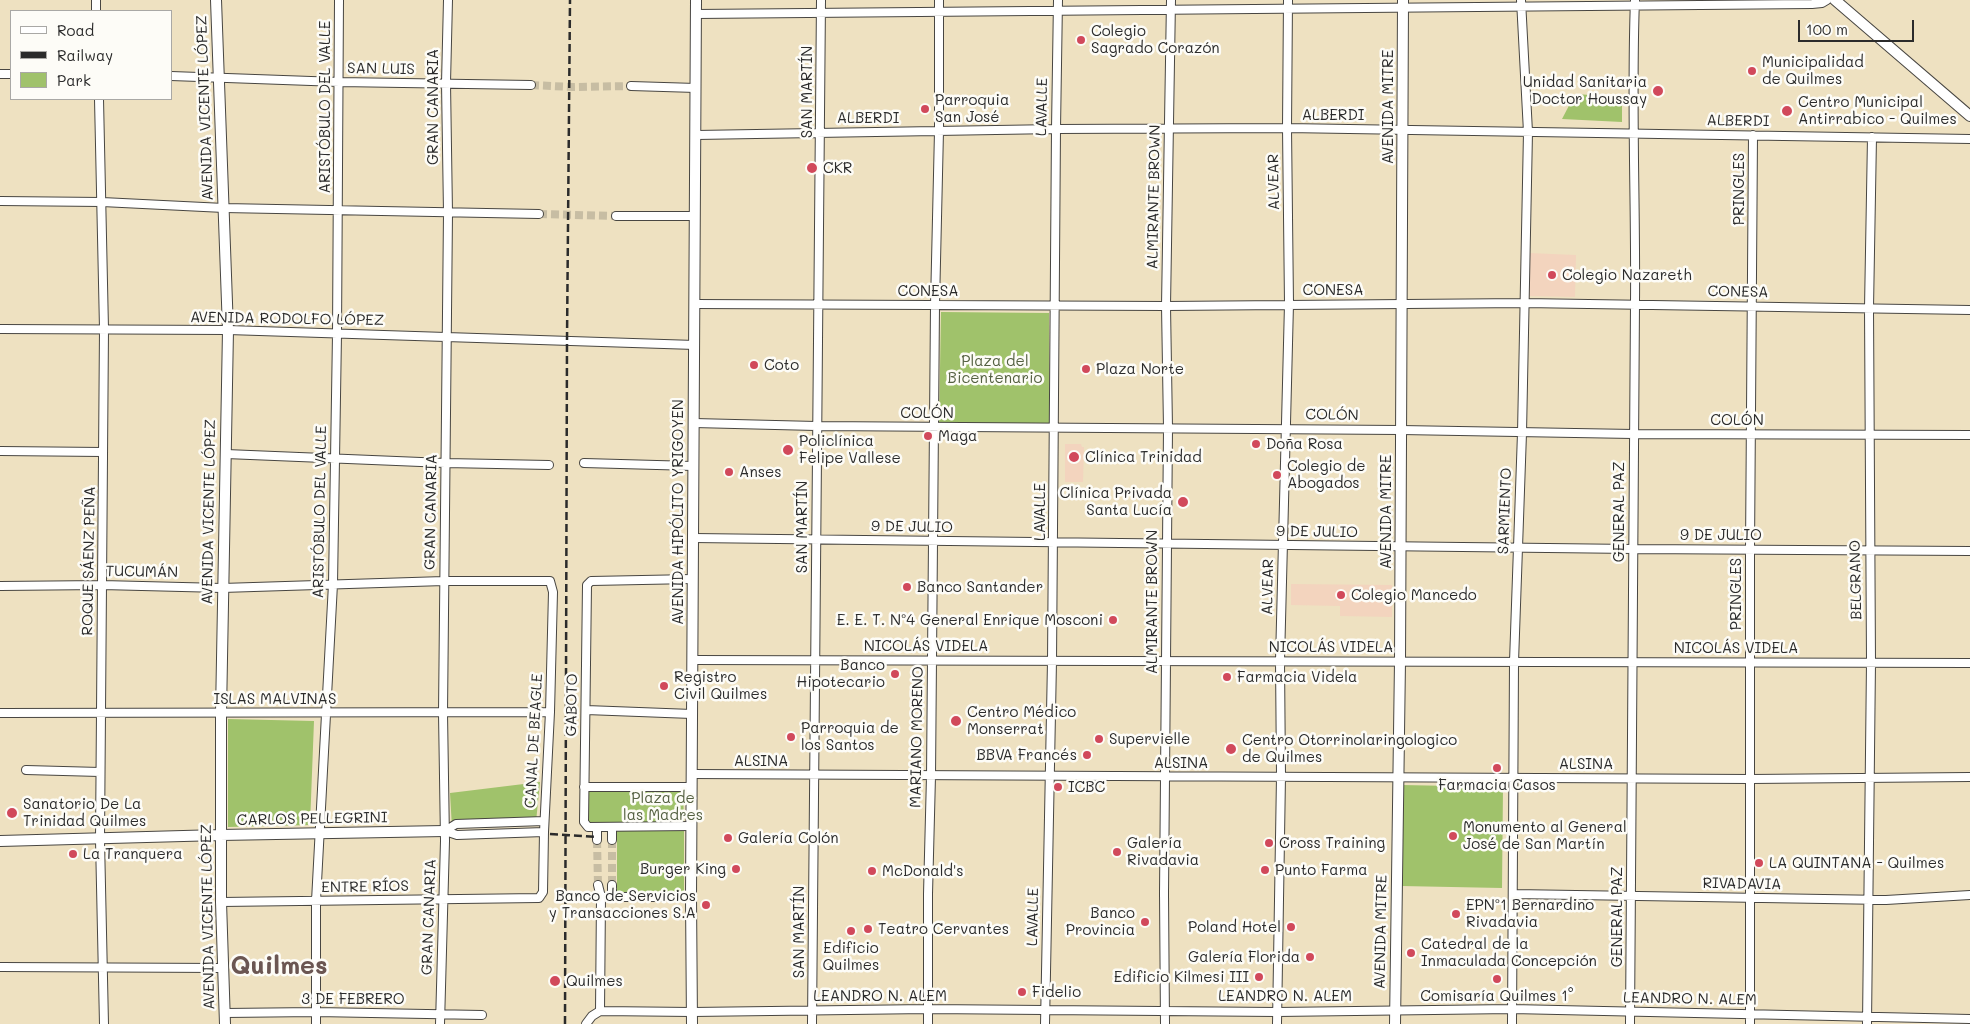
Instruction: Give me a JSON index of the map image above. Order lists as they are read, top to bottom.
{
  "streets": {
    "main road": [
      "AVENIDA MITRE",
      "AVENIDA VICENTE LÓPEZ",
      "AVENIDA HIPÓLITO YRIGOYEN",
      "CARLOS PELLEGRINI"
    ],
    "street": [
      "SAN LUIS",
      "SAN MARTÍN",
      "ARISTÓBULO DEL VALLE",
      "GRAN CANARIA",
      "LAVALLE",
      "ALBERDI",
      "ALVEAR",
      "PRINGLES",
      "ALMIRANTE BROWN",
      "CONESA",
      "AVENIDA RODOLFO LÓPEZ",
      "COLÓN",
      "SARMIENTO",
      "GENERAL PAZ",
      "9 DE JULIO",
      "ROQUE SÁENZ PEÑA",
      "TUCUMÁN",
      "BELGRANO",
      "NICOLÁS VIDELA",
      "ISLAS MALVINAS",
      "GABOTO",
      "MARIANO MORENO",
      "CANAL DE BEAGLE",
      "ALSINA",
      "RIVADAVIA",
      "ENTRE RÍOS",
      "LEANDRO N. ALEM",
      "3 DE FEBRERO"
    ]
  },
  "crossings": [
    ["SAN LUIS", "ARISTÓBULO DEL VALLE"],
    ["SAN LUIS", "GRAN CANARIA"],
    ["SAN LUIS", "AVENIDA VICENTE LÓPEZ"],
    ["SAN MARTÍN", "ALBERDI"],
    ["SAN MARTÍN", "CONESA"],
    ["SAN MARTÍN", "COLÓN"],
    ["SAN MARTÍN", "9 DE JULIO"],
    ["SAN MARTÍN", "NICOLÁS VIDELA"],
    ["SAN MARTÍN", "ALSINA"],
    ["SAN MARTÍN", "LEANDRO N. ALEM"],
    ["ARISTÓBULO DEL VALLE", "AVENIDA RODOLFO LÓPEZ"],
    ["ARISTÓBULO DEL VALLE", "TUCUMÁN"],
    ["ARISTÓBULO DEL VALLE", "ISLAS MALVINAS"],
    ["ARISTÓBULO DEL VALLE", "CARLOS PELLEGRINI"],
    ["ARISTÓBULO DEL VALLE", "ENTRE RÍOS"],
    ["ARISTÓBULO DEL VALLE", "3 DE FEBRERO"],
    ["GRAN CANARIA", "AVENIDA RODOLFO LÓPEZ"],
    ["GRAN CANARIA", "TUCUMÁN"],
    ["GRAN CANARIA", "ISLAS MALVINAS"],
    ["GRAN CANARIA", "CARLOS PELLEGRINI"],
    ["GRAN CANARIA", "ENTRE RÍOS"],
    ["GRAN CANARIA", "3 DE FEBRERO"],
    ["LAVALLE", "ALBERDI"],
    ["LAVALLE", "CONESA"],
    ["LAVALLE", "COLÓN"],
    ["LAVALLE", "9 DE JULIO"],
    ["LAVALLE", "NICOLÁS VIDELA"],
    ["LAVALLE", "ALSINA"],
    ["LAVALLE", "LEANDRO N. ALEM"],
    ["AVENIDA MITRE", "ALBERDI"],
    ["AVENIDA MITRE", "CONESA"],
    ["AVENIDA MITRE", "COLÓN"],
    ["AVENIDA MITRE", "9 DE JULIO"],
    ["AVENIDA MITRE", "NICOLÁS VIDELA"],
    ["AVENIDA MITRE", "ALSINA"],
    ["AVENIDA MITRE", "LEANDRO N. ALEM"],
    ["AVENIDA VICENTE LÓPEZ", "AVENIDA RODOLFO LÓPEZ"],
    ["AVENIDA VICENTE LÓPEZ", "TUCUMÁN"],
    ["AVENIDA VICENTE LÓPEZ", "ISLAS MALVINAS"],
    ["AVENIDA VICENTE LÓPEZ", "CARLOS PELLEGRINI"],
    ["AVENIDA VICENTE LÓPEZ", "ENTRE RÍOS"],
    ["AVENIDA VICENTE LÓPEZ", "3 DE FEBRERO"],
    ["ALBERDI", "ALVEAR"],
    ["ALBERDI", "PRINGLES"],
    ["ALBERDI", "ALMIRANTE BROWN"],
    ["ALBERDI", "SARMIENTO"],
    ["ALBERDI", "AVENIDA HIPÓLITO YRIGOYEN"],
    ["ALBERDI", "GENERAL PAZ"],
    ["ALBERDI", "BELGRANO"],
    ["ALBERDI", "MARIANO MORENO"],
    ["ALVEAR", "CONESA"],
    ["ALVEAR", "COLÓN"],
    ["ALVEAR", "9 DE JULIO"],
    ["ALVEAR", "NICOLÁS VIDELA"],
    ["ALVEAR", "ALSINA"],
    ["ALVEAR", "LEANDRO N. ALEM"],
    ["PRINGLES", "CONESA"],
    ["PRINGLES", "COLÓN"],
    ["PRINGLES", "9 DE JULIO"],
    ["PRINGLES", "NICOLÁS VIDELA"],
    ["PRINGLES", "ALSINA"],
    ["PRINGLES", "RIVADAVIA"],
    ["PRINGLES", "LEANDRO N. ALEM"],
    ["ALMIRANTE BROWN", "CONESA"],
    ["ALMIRANTE BROWN", "COLÓN"],
    ["ALMIRANTE BROWN", "9 DE JULIO"],
    ["ALMIRANTE BROWN", "NICOLÁS VIDELA"],
    ["ALMIRANTE BROWN", "ALSINA"],
    ["ALMIRANTE BROWN", "LEANDRO N. ALEM"],
    ["CONESA", "SARMIENTO"],
    ["CONESA", "AVENIDA HIPÓLITO YRIGOYEN"],
    ["CONESA", "GENERAL PAZ"],
    ["CONESA", "BELGRANO"],
    ["CONESA", "MARIANO MORENO"],
    ["AVENIDA RODOLFO LÓPEZ", "AVENIDA HIPÓLITO YRIGOYEN"],
    ["AVENIDA RODOLFO LÓPEZ", "ROQUE SÁENZ PEÑA"],
    ["COLÓN", "SARMIENTO"],
    ["COLÓN", "AVENIDA HIPÓLITO YRIGOYEN"],
    ["COLÓN", "GENERAL PAZ"],
    ["COLÓN", "BELGRANO"],
    ["COLÓN", "MARIANO MORENO"],
    ["SARMIENTO", "9 DE JULIO"],
    ["SARMIENTO", "NICOLÁS VIDELA"],
    ["SARMIENTO", "ALSINA"],
    ["SARMIENTO", "RIVADAVIA"],
    ["SARMIENTO", "LEANDRO N. ALEM"],
    ["AVENIDA HIPÓLITO YRIGOYEN", "9 DE JULIO"],
    ["AVENIDA HIPÓLITO YRIGOYEN", "NICOLÁS VIDELA"],
    ["AVENIDA HIPÓLITO YRIGOYEN", "GABOTO"],
    ["AVENIDA HIPÓLITO YRIGOYEN", "ALSINA"],
    ["AVENIDA HIPÓLITO YRIGOYEN", "LEANDRO N. ALEM"],
    ["GENERAL PAZ", "9 DE JULIO"],
    ["GENERAL PAZ", "NICOLÁS VIDELA"],
    ["GENERAL PAZ", "ALSINA"],
    ["GENERAL PAZ", "RIVADAVIA"],
    ["GENERAL PAZ", "LEANDRO N. ALEM"],
    ["9 DE JULIO", "BELGRANO"],
    ["9 DE JULIO", "MARIANO MORENO"],
    ["ROQUE SÁENZ PEÑA", "TUCUMÁN"],
    ["ROQUE SÁENZ PEÑA", "ISLAS MALVINAS"],
    ["ROQUE SÁENZ PEÑA", "CARLOS PELLEGRINI"],
    ["TUCUMÁN", "CANAL DE BEAGLE"],
    ["BELGRANO", "NICOLÁS VIDELA"],
    ["BELGRANO", "ALSINA"],
    ["BELGRANO", "RIVADAVIA"],
    ["BELGRANO", "LEANDRO N. ALEM"],
    ["NICOLÁS VIDELA", "MARIANO MORENO"],
    ["ISLAS MALVINAS", "CANAL DE BEAGLE"],
    ["MARIANO MORENO", "ALSINA"],
    ["MARIANO MORENO", "LEANDRO N. ALEM"],
    ["CANAL DE BEAGLE", "CARLOS PELLEGRINI"],
    ["CANAL DE BEAGLE", "ENTRE RÍOS"]
  ],
  "districts": ["Quilmes"],
  "parks": ["Plaza del Bicentenario", "Plaza de las Madres"],
  "places": [
    "Colegio Sagrado Corazón",
    "Municipalidad de Quilmes",
    "Unidad Sanitaria Doctor Houssay",
    "Parroquia San José",
    "Centro Municipal Antirrabico - Quilmes",
    "CKR",
    "Colegio Nazareth",
    "Coto",
    "Plaza Norte",
    "Maga",
    "Doña Rosa",
    "Policlínica Felipe Vallese",
    "Clínica Trinidad",
    "Anses",
    "Colegio de Abogados",
    "Clínica Privada Santa Lucía",
    "Banco Santander",
    "Colegio Mancedo",
    "E. E. T. Nº4 General Enrique Mosconi",
    "Banco Hipotecario",
    "Farmacia Videla",
    "Registro Civil Quilmes",
    "Centro Médico Monserrat",
    "Parroquia de los Santos",
    "Supervielle",
    "Centro Otorrinolaringologico de Quilmes",
    "BBVA Francés",
    "Farmacia Casos",
    "ICBC",
    "Sanatorio De La Trinidad Quilmes",
    "Monumento al General José de San Martín",
    "Galería Colón",
    "Cross Training",
    "Galería Rivadavia",
    "La Tranquera",
    "LA QUINTANA - Quilmes",
    "Burger King",
    "Punto Farma",
    "McDonald's",
    "Banco de Servicios y Transacciones S.A",
    "EPNº1 Bernardino Rivadavia",
    "Banco Provincia",
    "Poland Hotel",
    "Teatro Cervantes",
    "Edificio Quilmes",
    "Catedral de la Inmaculada Concepción",
    "Galería Florida",
    "Edificio Kilmesi III",
    "Comisaría Quilmes 1°",
    "Quilmes",
    "Fidelio"
  ],
  "legend": ["Road", "Railway", "Park"],
  "scale_bar": "100 m"
}
